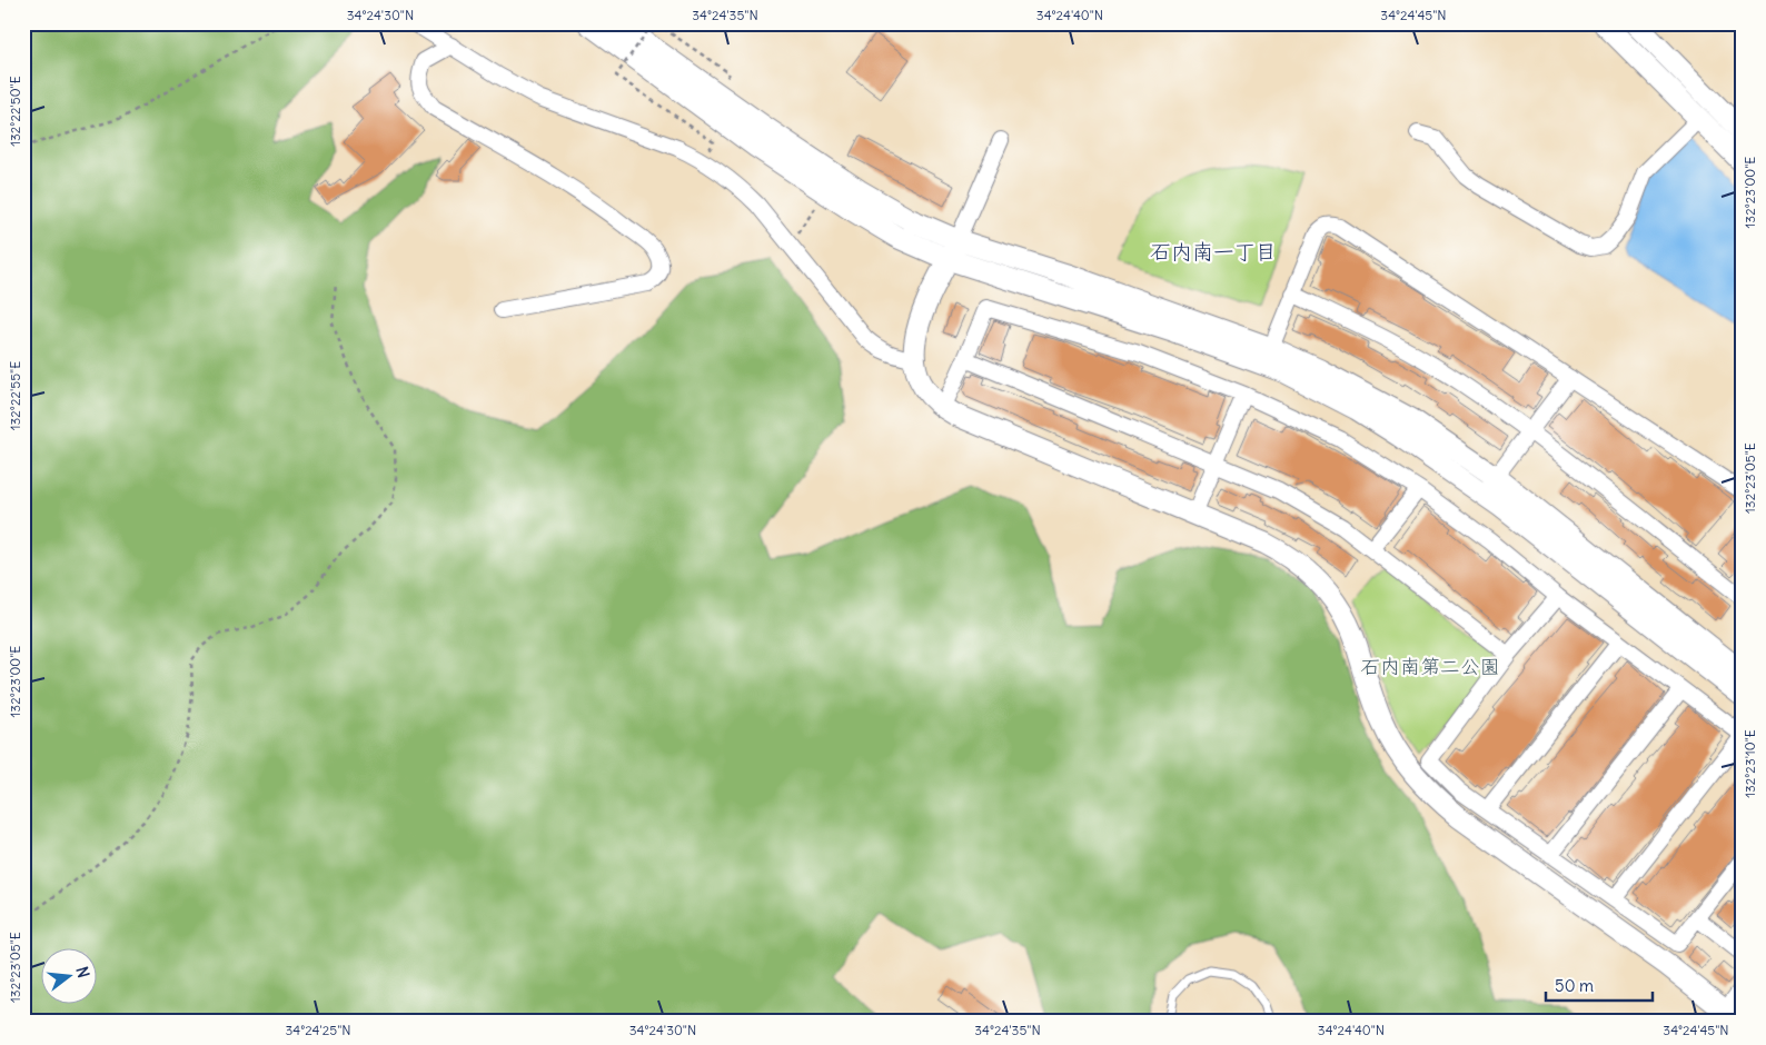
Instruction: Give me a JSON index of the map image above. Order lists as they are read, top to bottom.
{
  "districts": ["石内南一丁目"],
  "parks": ["石内南第二公園"],
  "scale_bar": "50 m",
  "north": "right",
  "coordinates": [
    "34°24'30\"N",
    "34°24'35\"N",
    "34°24'40\"N",
    "34°24'45\"N",
    "132°22'50\"E",
    "132°23'00\"E",
    "132°22'55\"E",
    "132°23'05\"E",
    "132°23'10\"E",
    "34°24'25\"N"
  ]
}
